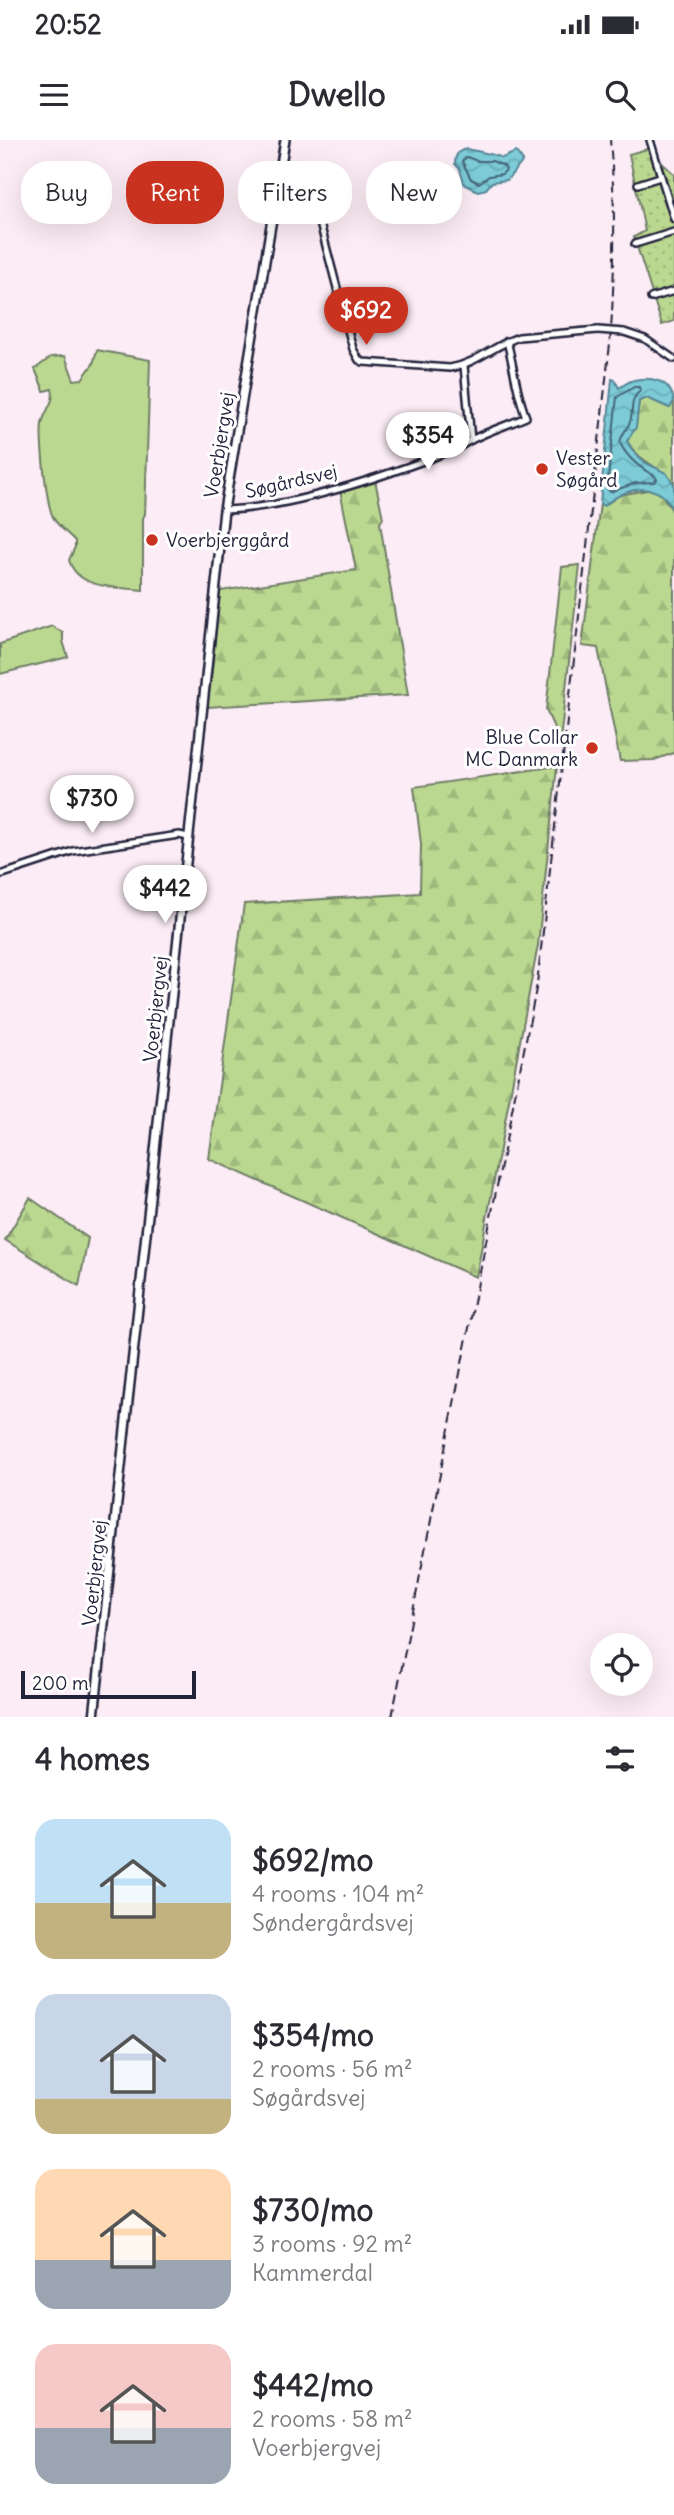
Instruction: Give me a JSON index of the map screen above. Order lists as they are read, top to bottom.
{
  "streets": {
    "street": ["Voerbjergvej", "Søgårdsvej"]
  },
  "crossings": [
    ["Voerbjergvej", "Søgårdsvej"]
  ],
  "places": ["Vester Søgård", "Voerbjerggård", "Blue Collar MC Danmark"],
  "scale_bar": "200 m",
  "page": {
    "status": "20:52",
    "header": "Dwello",
    "chip": [
      "Buy",
      "Rent",
      "Filters",
      "New"
    ],
    "price": [
      "$692",
      "$354",
      "$730",
      "$442"
    ],
    "scale": "200 m",
    "heading": "4 homes",
    "list": [
      {
        "name": "$692/mo",
        "note": "4 rooms · 104 m² · Søndergårdsvej"
      },
      {
        "name": "$354/mo",
        "note": "2 rooms · 56 m² · Søgårdsvej"
      },
      {
        "name": "$730/mo",
        "note": "3 rooms · 92 m² · Kammerdal"
      },
      {
        "name": "$442/mo",
        "note": "2 rooms · 58 m² · Voerbjergvej"
      }
    ]
  }
}
